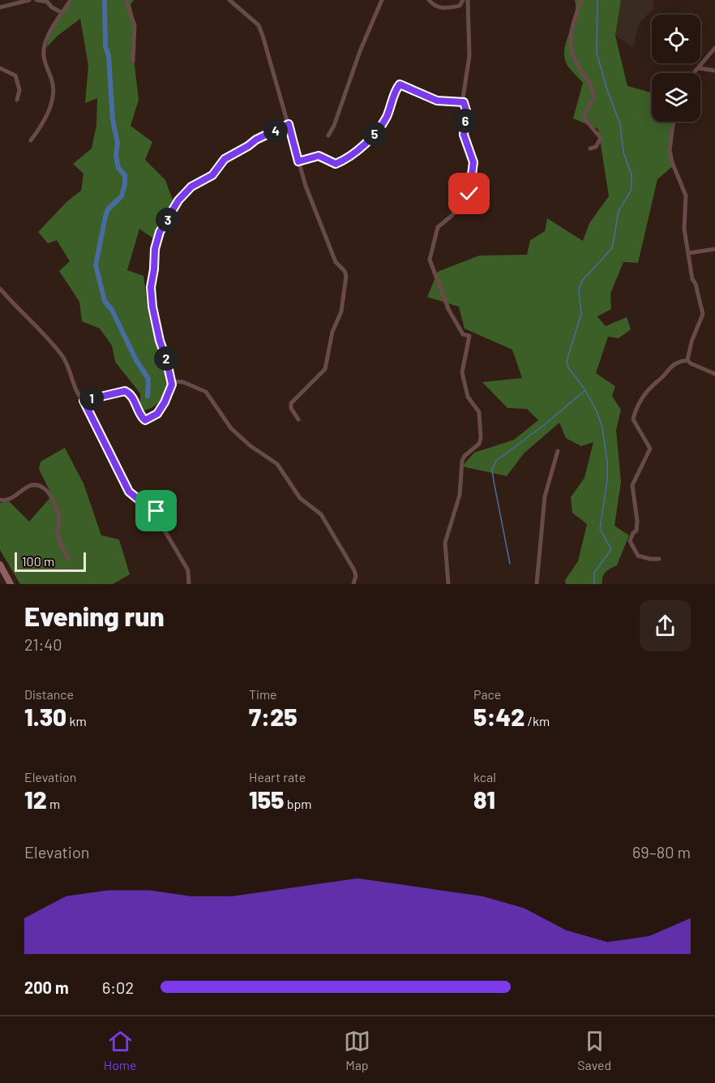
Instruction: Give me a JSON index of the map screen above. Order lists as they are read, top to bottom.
{
  "scale_bar": "100 m",
  "page": {
    "pins": [
      "6",
      "4",
      "5",
      "3",
      "2",
      "1"
    ],
    "scale": "100 m",
    "heading": ["Evening run", "21:40"],
    "stats": [
      ["Distance", "1.30 km"],
      ["Time", "7:25"],
      ["Pace", "5:42 /km"],
      ["Elevation", "12 m"],
      ["Heart rate", "155 bpm"],
      ["kcal", "81"]
    ],
    "chart": ["Elevation", "69–80 m"],
    "list": [
      {
        "name": "200 m",
        "note": "6:02"
      }
    ],
    "tabs": ["Home", "Map", "Saved"]
  }
}
